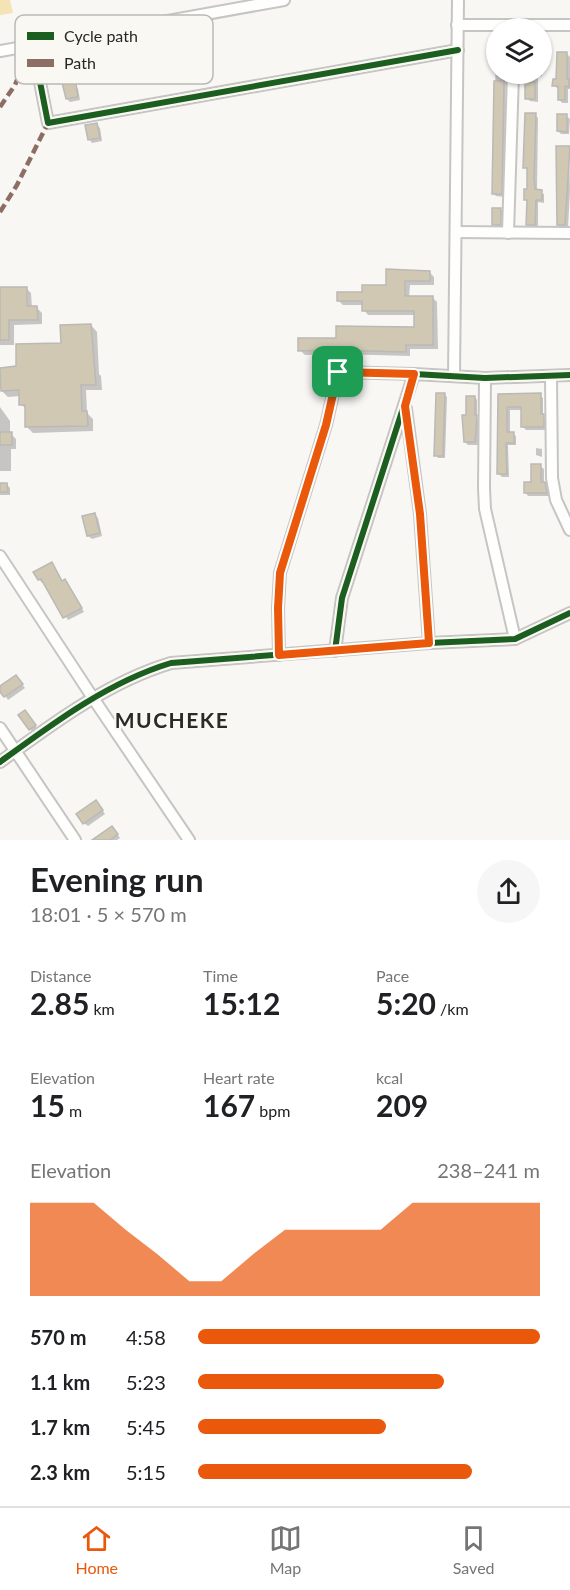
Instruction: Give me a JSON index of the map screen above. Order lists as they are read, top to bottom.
{
  "districts": ["MUCHEKE"],
  "legend": ["Cycle path", "Path"],
  "page": {
    "heading": ["Evening run", "18:01 · 5 × 570 m"],
    "stats": [
      ["Distance", "2.85 km"],
      ["Time", "15:12"],
      ["Pace", "5:20 /km"],
      ["Elevation", "15 m"],
      ["Heart rate", "167 bpm"],
      ["kcal", "209"]
    ],
    "chart": ["Elevation", "238–241 m"],
    "list": [
      {
        "name": "570 m",
        "note": "4:58"
      },
      {
        "name": "1.1 km",
        "note": "5:23"
      },
      {
        "name": "1.7 km",
        "note": "5:45"
      },
      {
        "name": "2.3 km",
        "note": "5:15"
      }
    ],
    "tabs": ["Home", "Map", "Saved"]
  }
}
